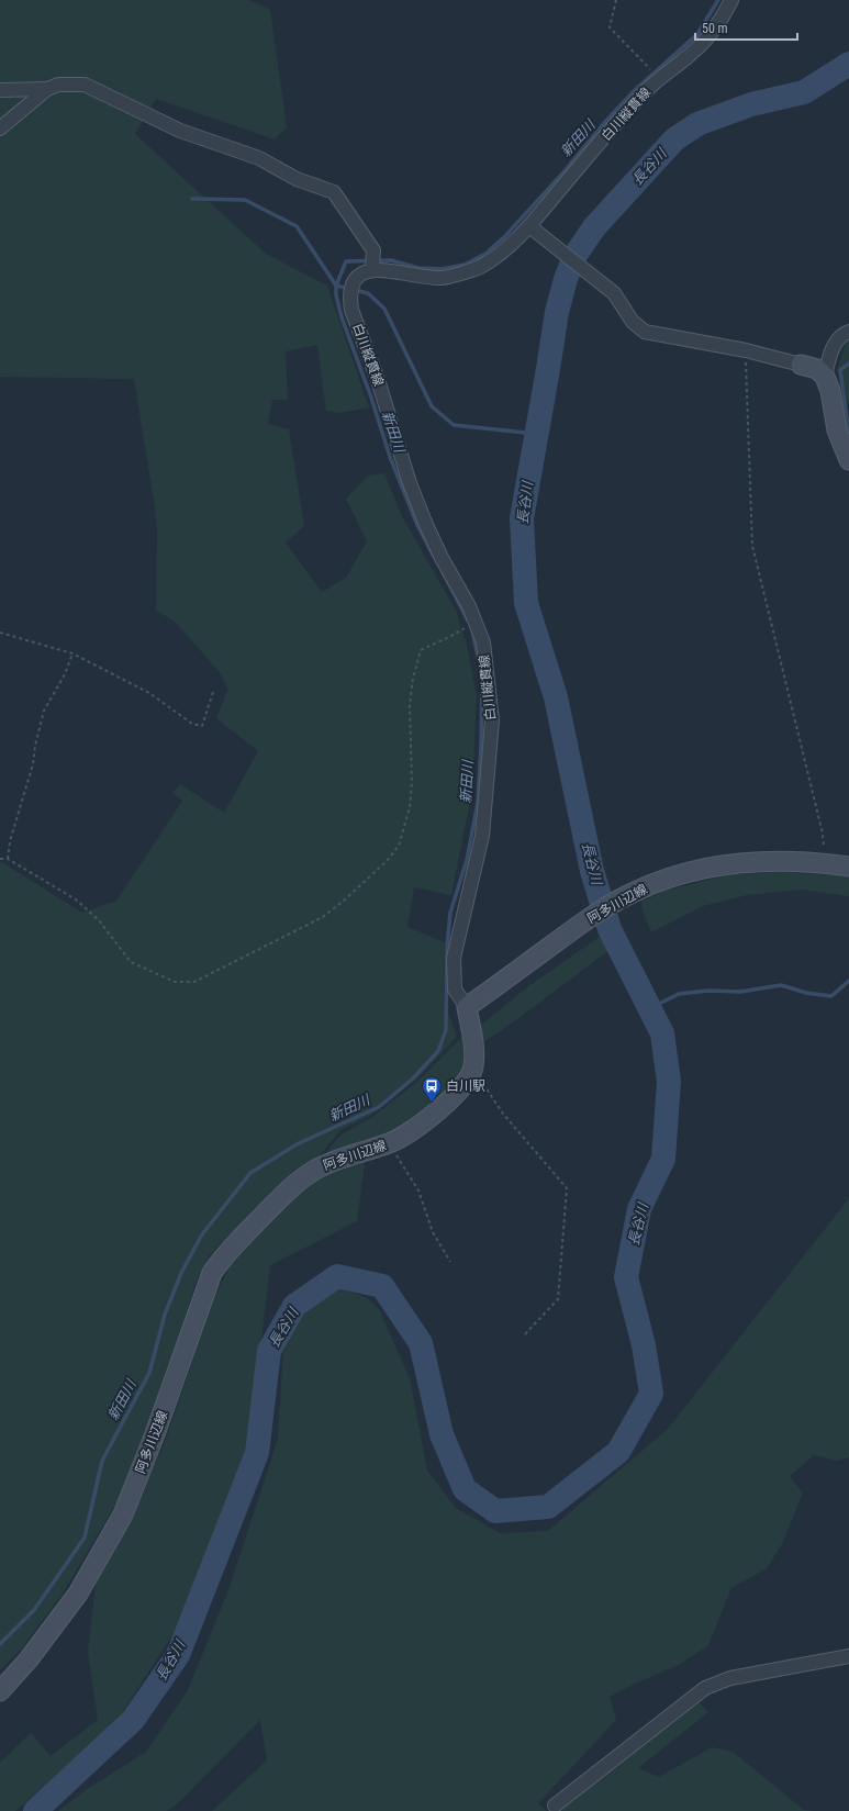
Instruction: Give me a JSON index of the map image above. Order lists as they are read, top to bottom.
{
  "streets": {
    "main road": ["阿多川辺線"],
    "street": ["白川縦貫線"]
  },
  "crossings": [
    ["白川縦貫線", "阿多川辺線"]
  ],
  "water": ["新田川", "長谷川"],
  "places": {
    "bus stop": ["白川駅"]
  },
  "scale_bar": "50 m"
}
